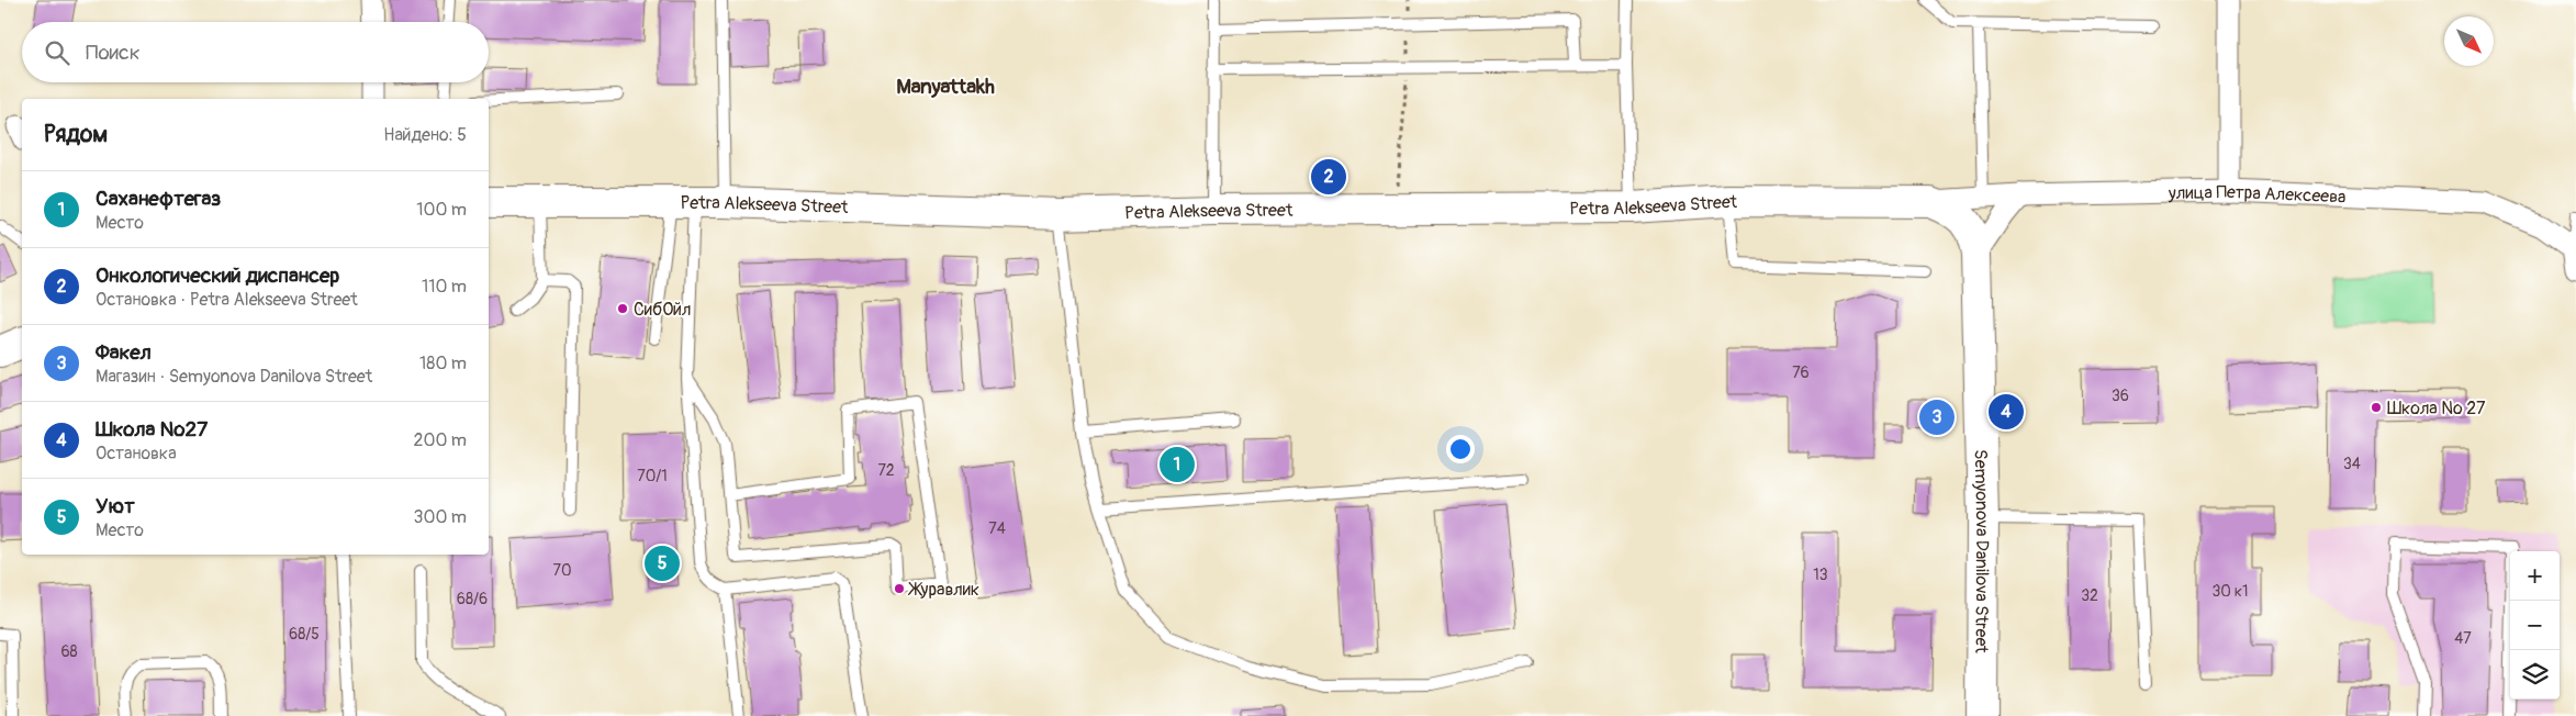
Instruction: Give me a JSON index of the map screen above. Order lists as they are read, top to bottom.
{
  "streets": {
    "street": ["улица Петра Алексеева", "Petra Alekseeva Street", "Semyonova Danilova Street"]
  },
  "crossings": [
    ["улица Петра Алексеева", "Petra Alekseeva Street"],
    ["улица Петра Алексеева", "Semyonova Danilova Street"],
    ["Petra Alekseeva Street", "Semyonova Danilova Street"]
  ],
  "districts": ["Manyattakh"],
  "places": ["СибОйл", "Школа № 27", "Журавлик"],
  "house_numbers": [
    "76",
    "36",
    "34",
    "72",
    "70/1",
    "74",
    "70",
    "13",
    "30 к1",
    "32",
    "68/6",
    "68/5",
    "47",
    "68"
  ],
  "north": "bottom right",
  "page": {
    "search": "Поиск",
    "heading": ["Рядом", "Найдено: 5"],
    "pins": [
      "2",
      "4",
      "3",
      "1",
      "5"
    ],
    "list": [
      {
        "mark": "1",
        "name": "Саханефтегаз",
        "note": "Место",
        "value": "100 m"
      },
      {
        "mark": "2",
        "name": "Онкологический диспансер",
        "note": "Остановка · Petra Alekseeva Street",
        "value": "110 m"
      },
      {
        "mark": "3",
        "name": "Факел",
        "note": "Магазин · Semyonova Danilova Street",
        "value": "180 m"
      },
      {
        "mark": "4",
        "name": "Школа №27",
        "note": "Остановка",
        "value": "200 m"
      },
      {
        "mark": "5",
        "name": "Уют",
        "note": "Место",
        "value": "300 m"
      }
    ],
    "map_buttons": ["+", "−"]
  }
}
